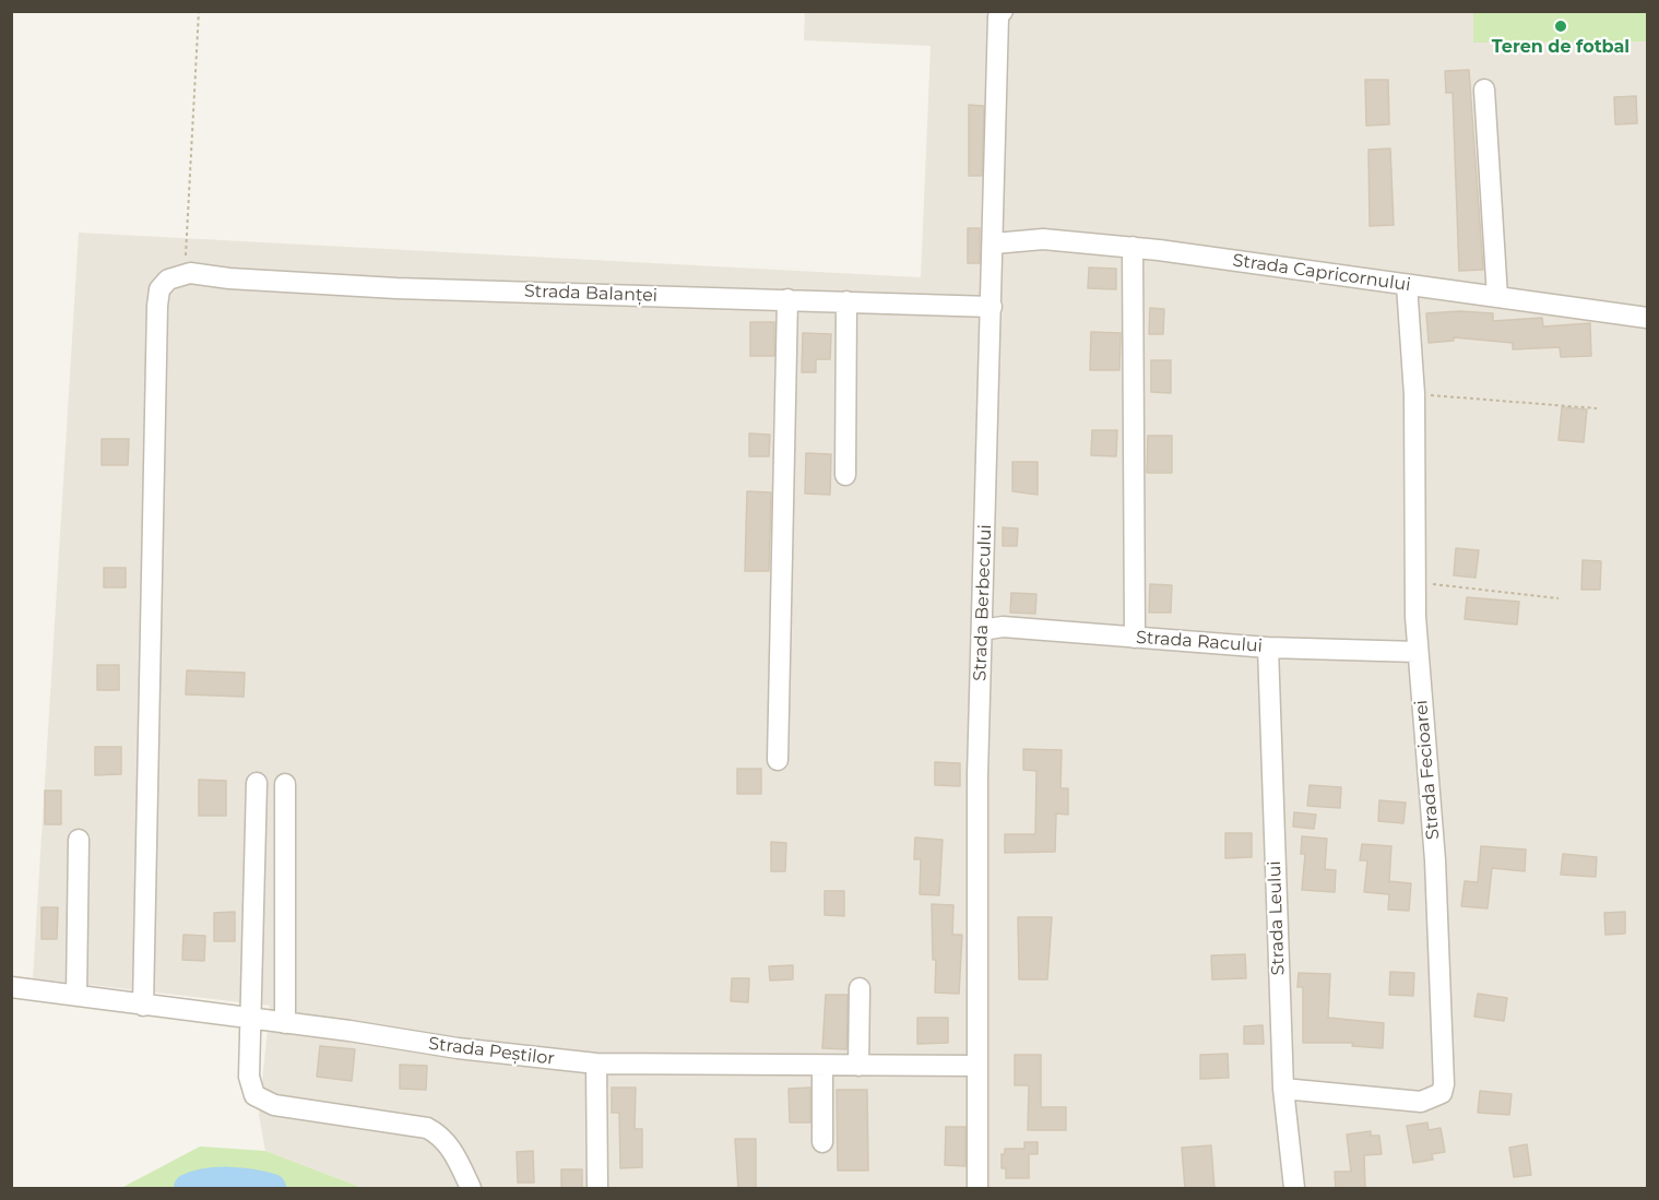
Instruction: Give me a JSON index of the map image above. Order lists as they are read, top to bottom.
{
  "streets": {
    "street": [
      "Strada Capricornului",
      "Strada Balanței",
      "Strada Berbecului",
      "Strada Racului",
      "Strada Fecioarei",
      "Strada Leului",
      "Strada Peștilor"
    ]
  },
  "crossings": [
    ["Strada Capricornului", "Strada Berbecului"],
    ["Strada Capricornului", "Strada Fecioarei"],
    ["Strada Balanței", "Strada Berbecului"],
    ["Strada Berbecului", "Strada Racului"],
    ["Strada Berbecului", "Strada Peștilor"],
    ["Strada Racului", "Strada Fecioarei"],
    ["Strada Racului", "Strada Leului"],
    ["Strada Fecioarei", "Strada Leului"]
  ],
  "places": ["Teren de fotbal"]
}
